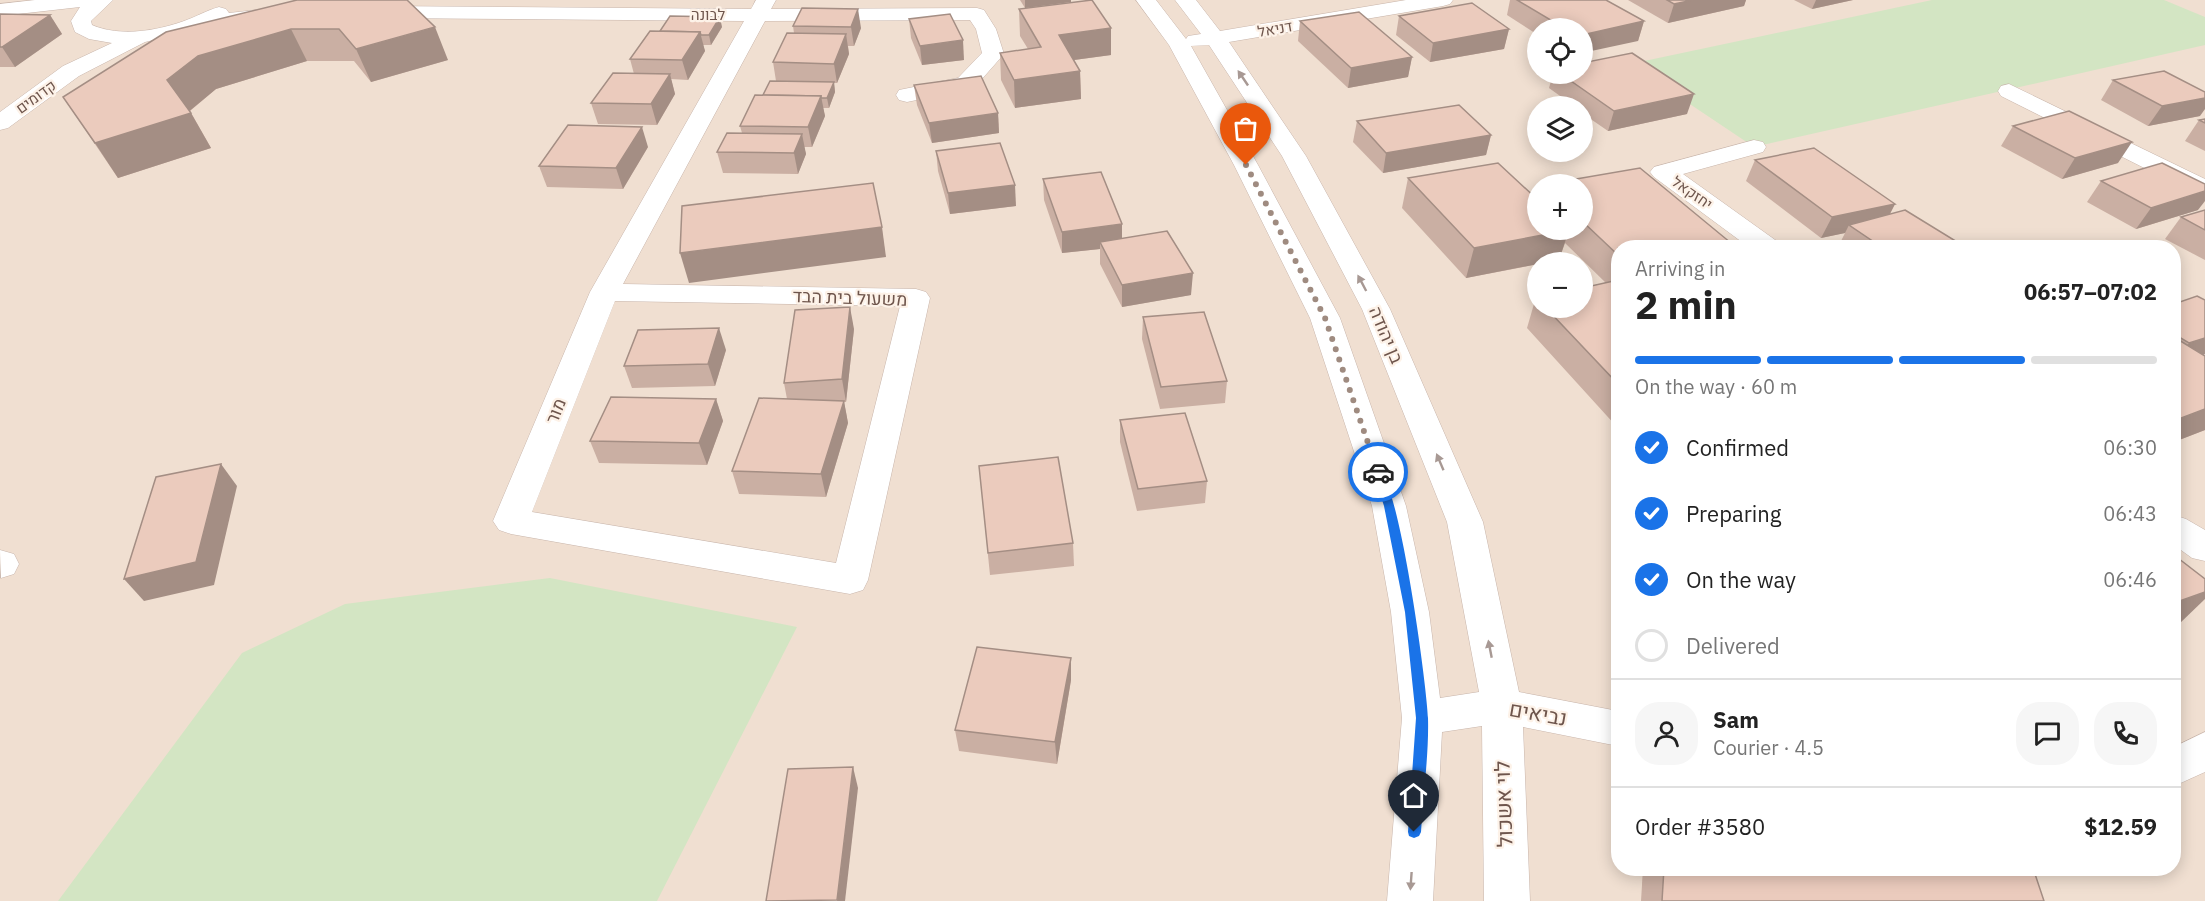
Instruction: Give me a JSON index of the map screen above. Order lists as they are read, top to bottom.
{
  "streets": {
    "street": [
      "לבונה",
      "דניאל",
      "קדומים",
      "יחזקאל",
      "משעול בית הבד",
      "בן יהודה",
      "מור",
      "נביאים",
      "לוי אשכול"
    ]
  },
  "crossings": [
    ["לבונה", "מור"],
    ["דניאל", "בן יהודה"],
    ["משעול בית הבד", "מור"],
    ["בן יהודה", "נביאים"],
    ["בן יהודה", "לוי אשכול"],
    ["נביאים", "לוי אשכול"]
  ],
  "page": {
    "map_buttons": ["+", "−"],
    "heading": ["2 min", "Arriving in", "06:57–07:02"],
    "panel": [
      "Sam",
      "Courier · 4.5",
      "Order #3580",
      "$12.59"
    ],
    "bar": "On the way · 60 m",
    "list": [
      ["Confirmed", "06:30"],
      ["Preparing", "06:43"],
      ["On the way", "06:46"],
      "Delivered"
    ]
  }
}
